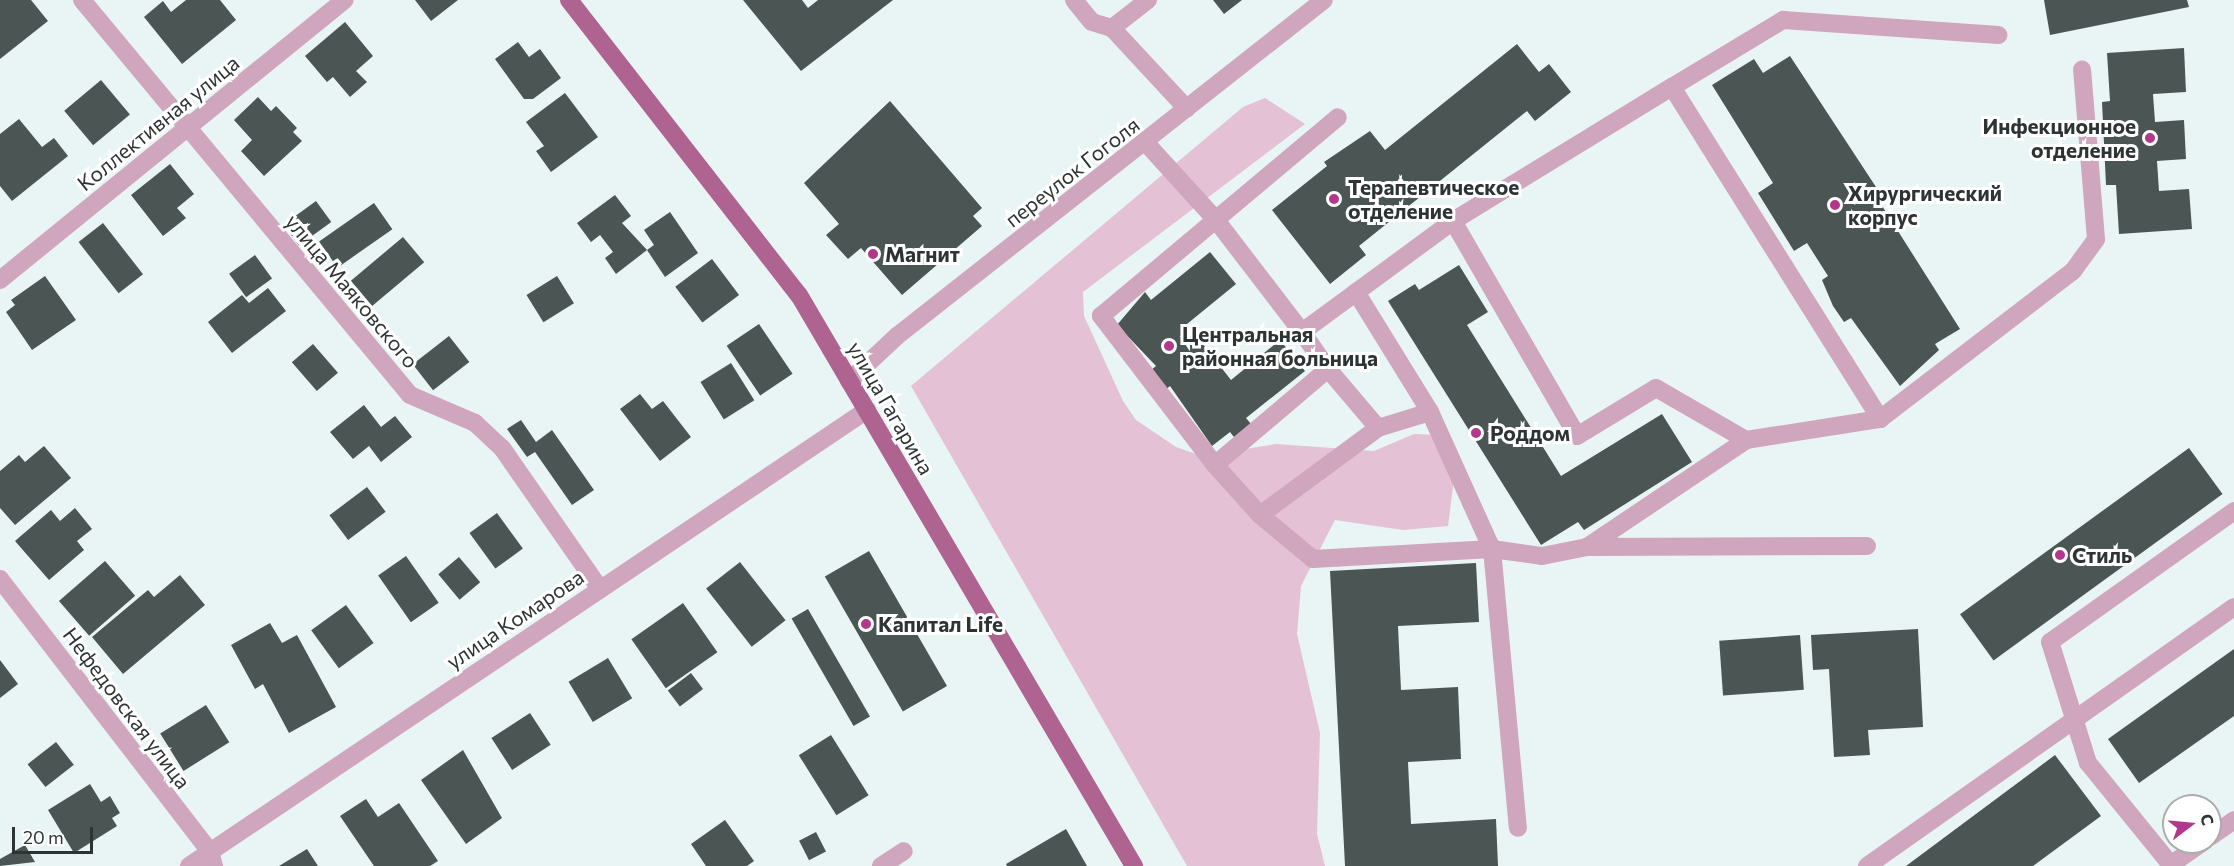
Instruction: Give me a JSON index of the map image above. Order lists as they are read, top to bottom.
{
  "streets": {
    "main road": ["улица Гагарина"],
    "street": [
      "Коллективная улица",
      "переулок Гоголя",
      "улица Маяковского",
      "улица Комарова",
      "Нефедовская улица"
    ]
  },
  "crossings": [
    ["Коллективная улица", "улица Маяковского"],
    ["переулок Гоголя", "улица Гагарина"],
    ["улица Маяковского", "улица Комарова"],
    ["улица Гагарина", "улица Комарова"],
    ["улица Комарова", "Нефедовская улица"]
  ],
  "places": [
    "Инфекционное отделение",
    "Терапевтическое отделение",
    "Хирургический корпус",
    "Магнит",
    "Центральная районная больница",
    "Роддом",
    "Стиль",
    "Капитал Life"
  ],
  "scale_bar": "20 m",
  "north": "right"
}
